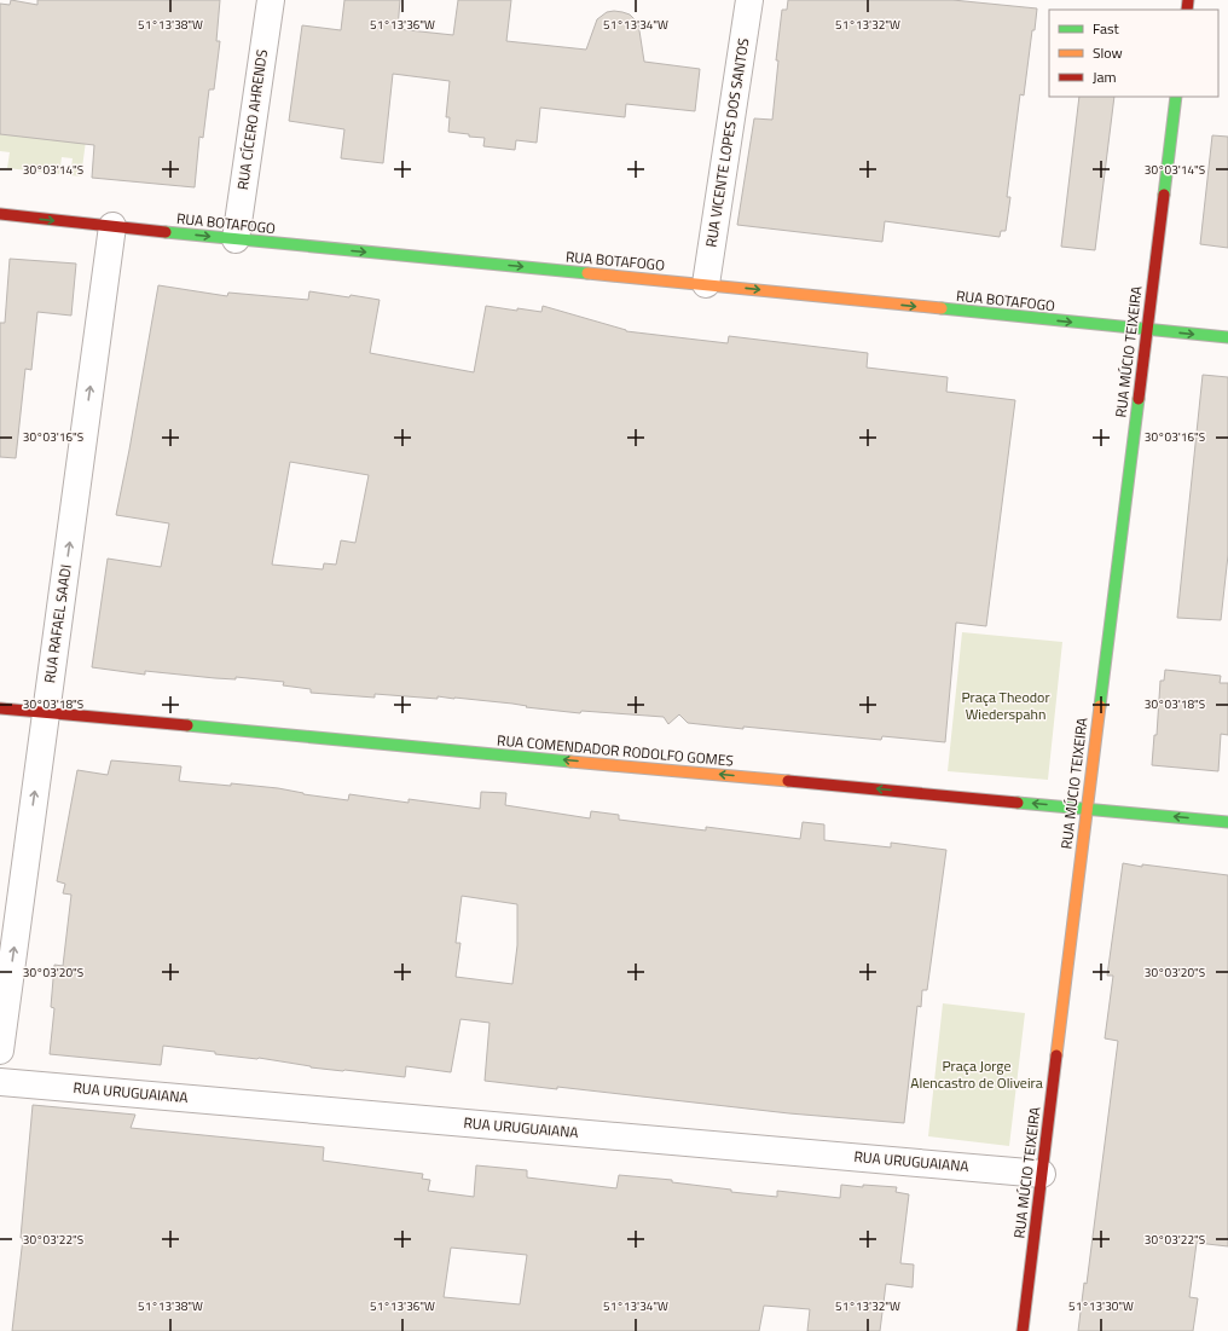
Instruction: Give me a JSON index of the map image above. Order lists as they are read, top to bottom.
{
  "streets": {
    "street": [
      "RUA CÍCERO AHRENDS",
      "RUA VICENTE LOPES DOS SANTOS",
      "RUA BOTAFOGO",
      "RUA MÚCIO TEIXEIRA",
      "RUA RAFAEL SAADI",
      "RUA COMENDADOR RODOLFO GOMES",
      "RUA URUGUAIANA"
    ]
  },
  "crossings": [
    ["RUA CÍCERO AHRENDS", "RUA BOTAFOGO"],
    ["RUA VICENTE LOPES DOS SANTOS", "RUA BOTAFOGO"],
    ["RUA BOTAFOGO", "RUA MÚCIO TEIXEIRA"],
    ["RUA BOTAFOGO", "RUA RAFAEL SAADI"],
    ["RUA MÚCIO TEIXEIRA", "RUA COMENDADOR RODOLFO GOMES"],
    ["RUA MÚCIO TEIXEIRA", "RUA URUGUAIANA"],
    ["RUA RAFAEL SAADI", "RUA COMENDADOR RODOLFO GOMES"]
  ],
  "one_way": ["RUA BOTAFOGO", "RUA RAFAEL SAADI", "RUA COMENDADOR RODOLFO GOMES"],
  "parks": ["Praça Theodor Wiederspahn", "Praça Jorge Alencastro de Oliveira"],
  "legend": ["Fast", "Slow", "Jam"],
  "coordinates": [
    "51°13'38\"W",
    "51°13'36\"W",
    "51°13'34\"W",
    "51°13'32\"W",
    "30°03'14\"S",
    "30°03'16\"S",
    "30°03'18\"S",
    "30°03'20\"S",
    "30°03'22\"S",
    "51°13'30\"W"
  ]
}
